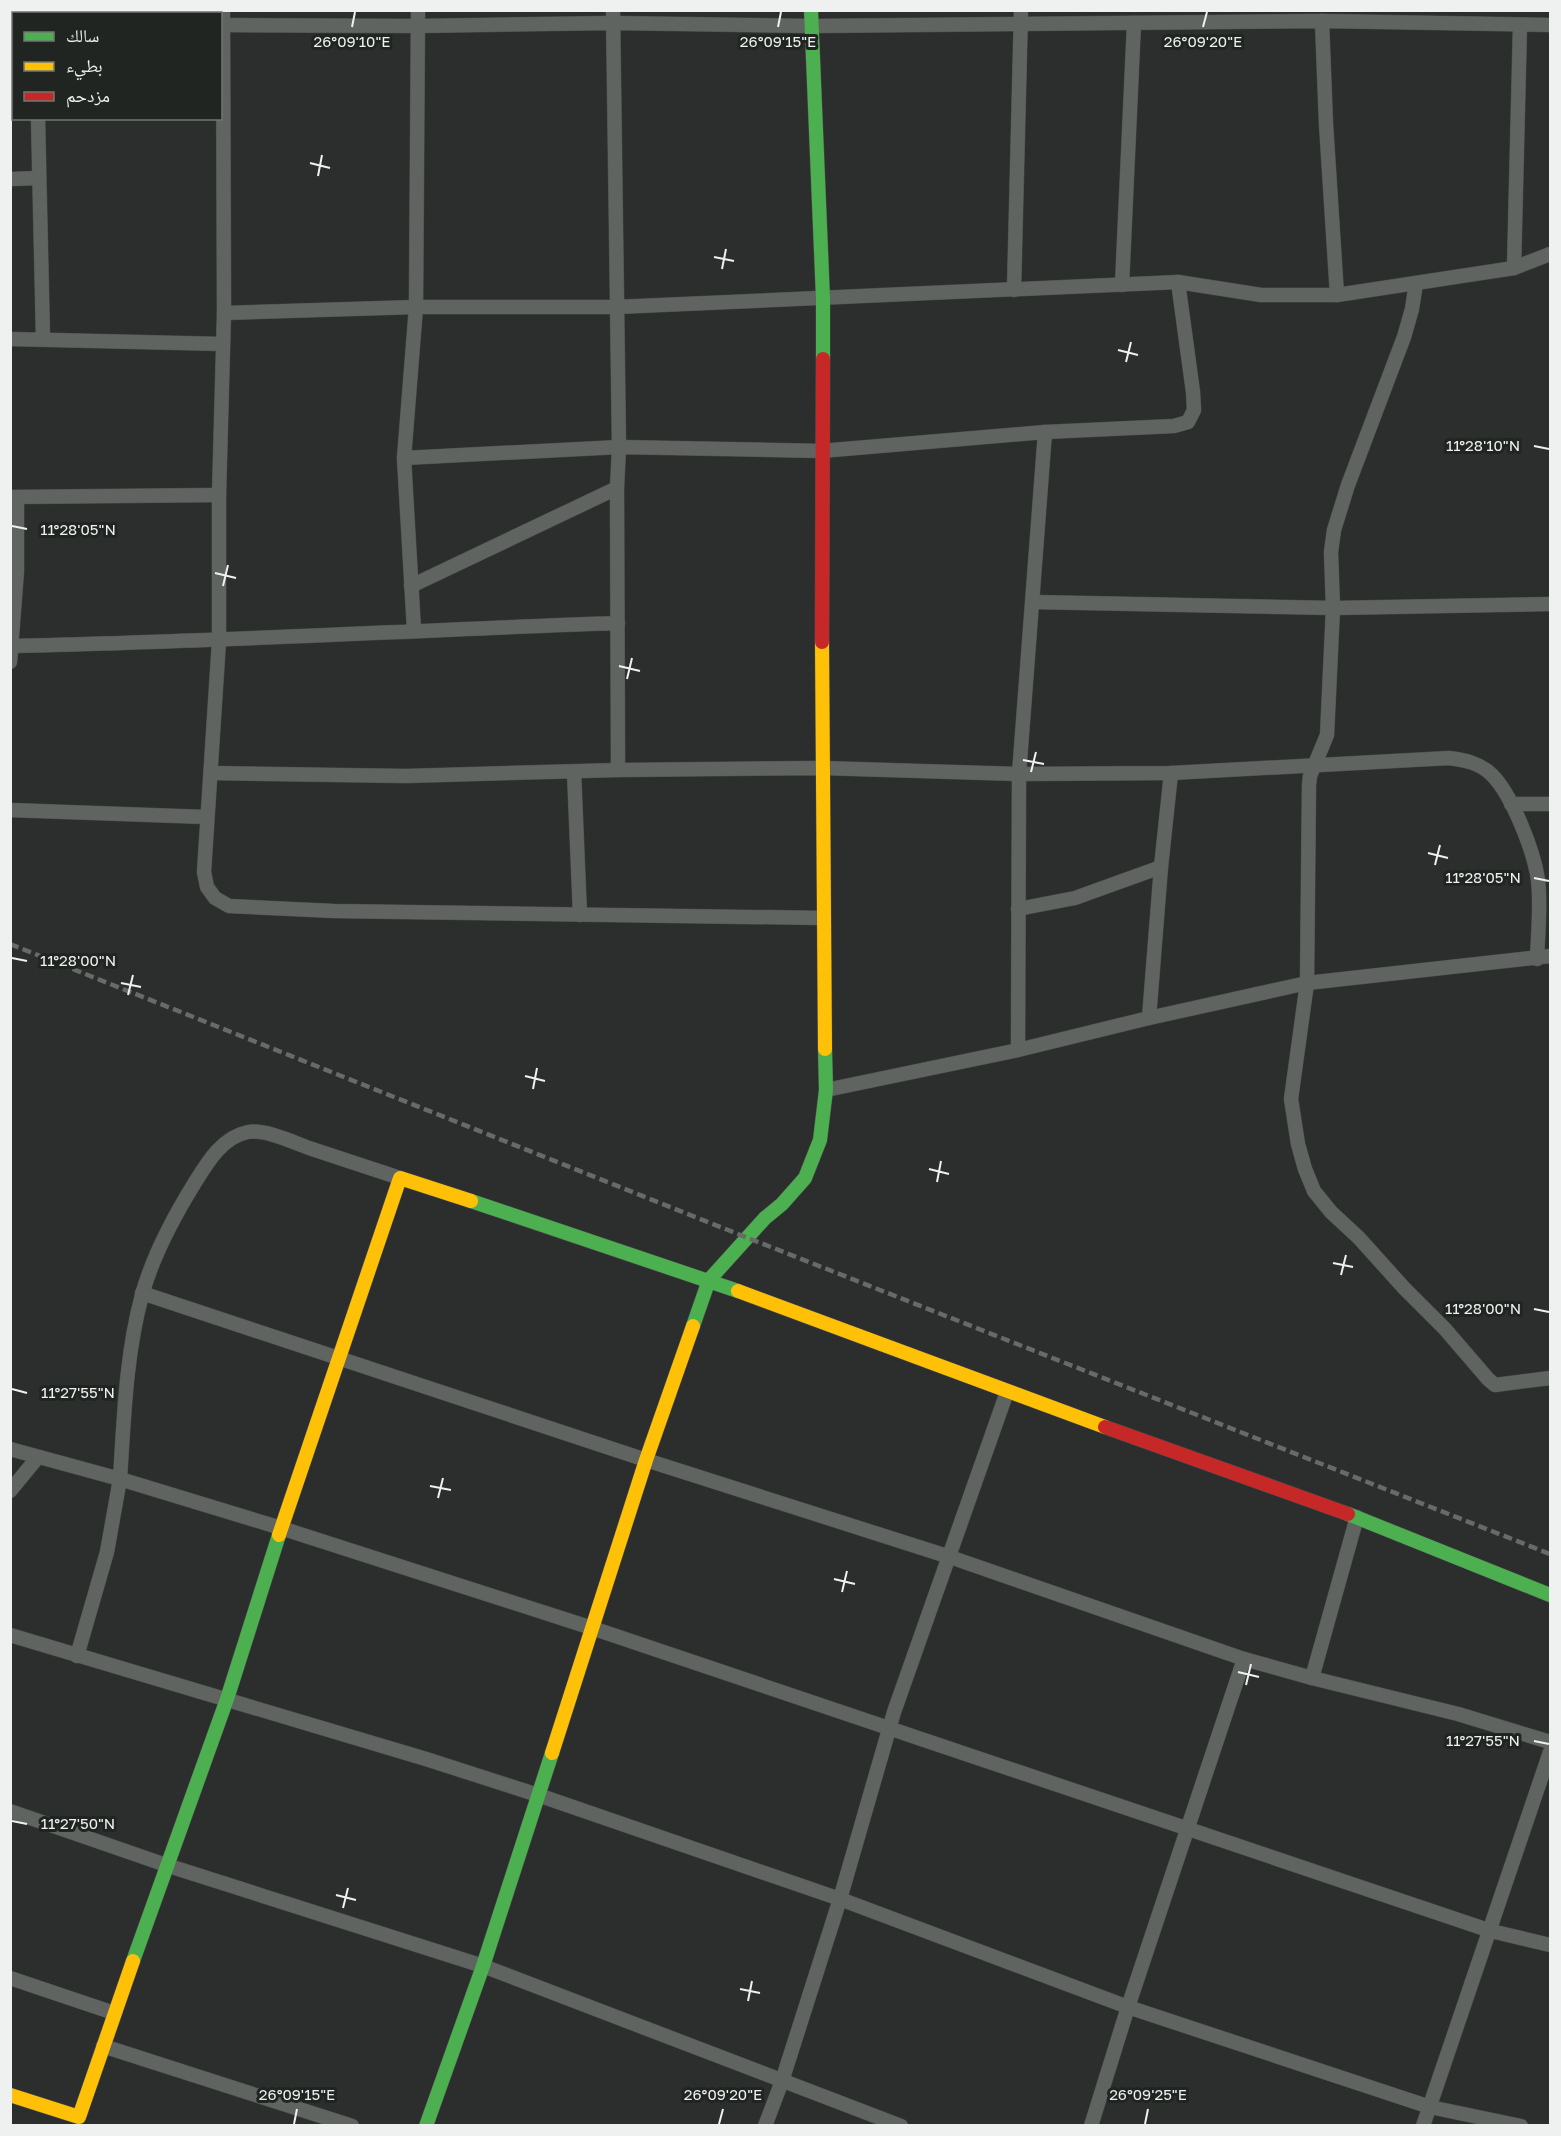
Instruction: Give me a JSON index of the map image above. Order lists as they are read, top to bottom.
{
  "legend": ["سالك", "بطيء", "مزدحم"],
  "coordinates": [
    "26°09'15\"E",
    "26°09'10\"E",
    "26°09'20\"E",
    "11°28'10\"N",
    "11°28'05\"N",
    "11°28'00\"N",
    "11°27'55\"N",
    "11°27'50\"N",
    "26°09'25\"E"
  ]
}
